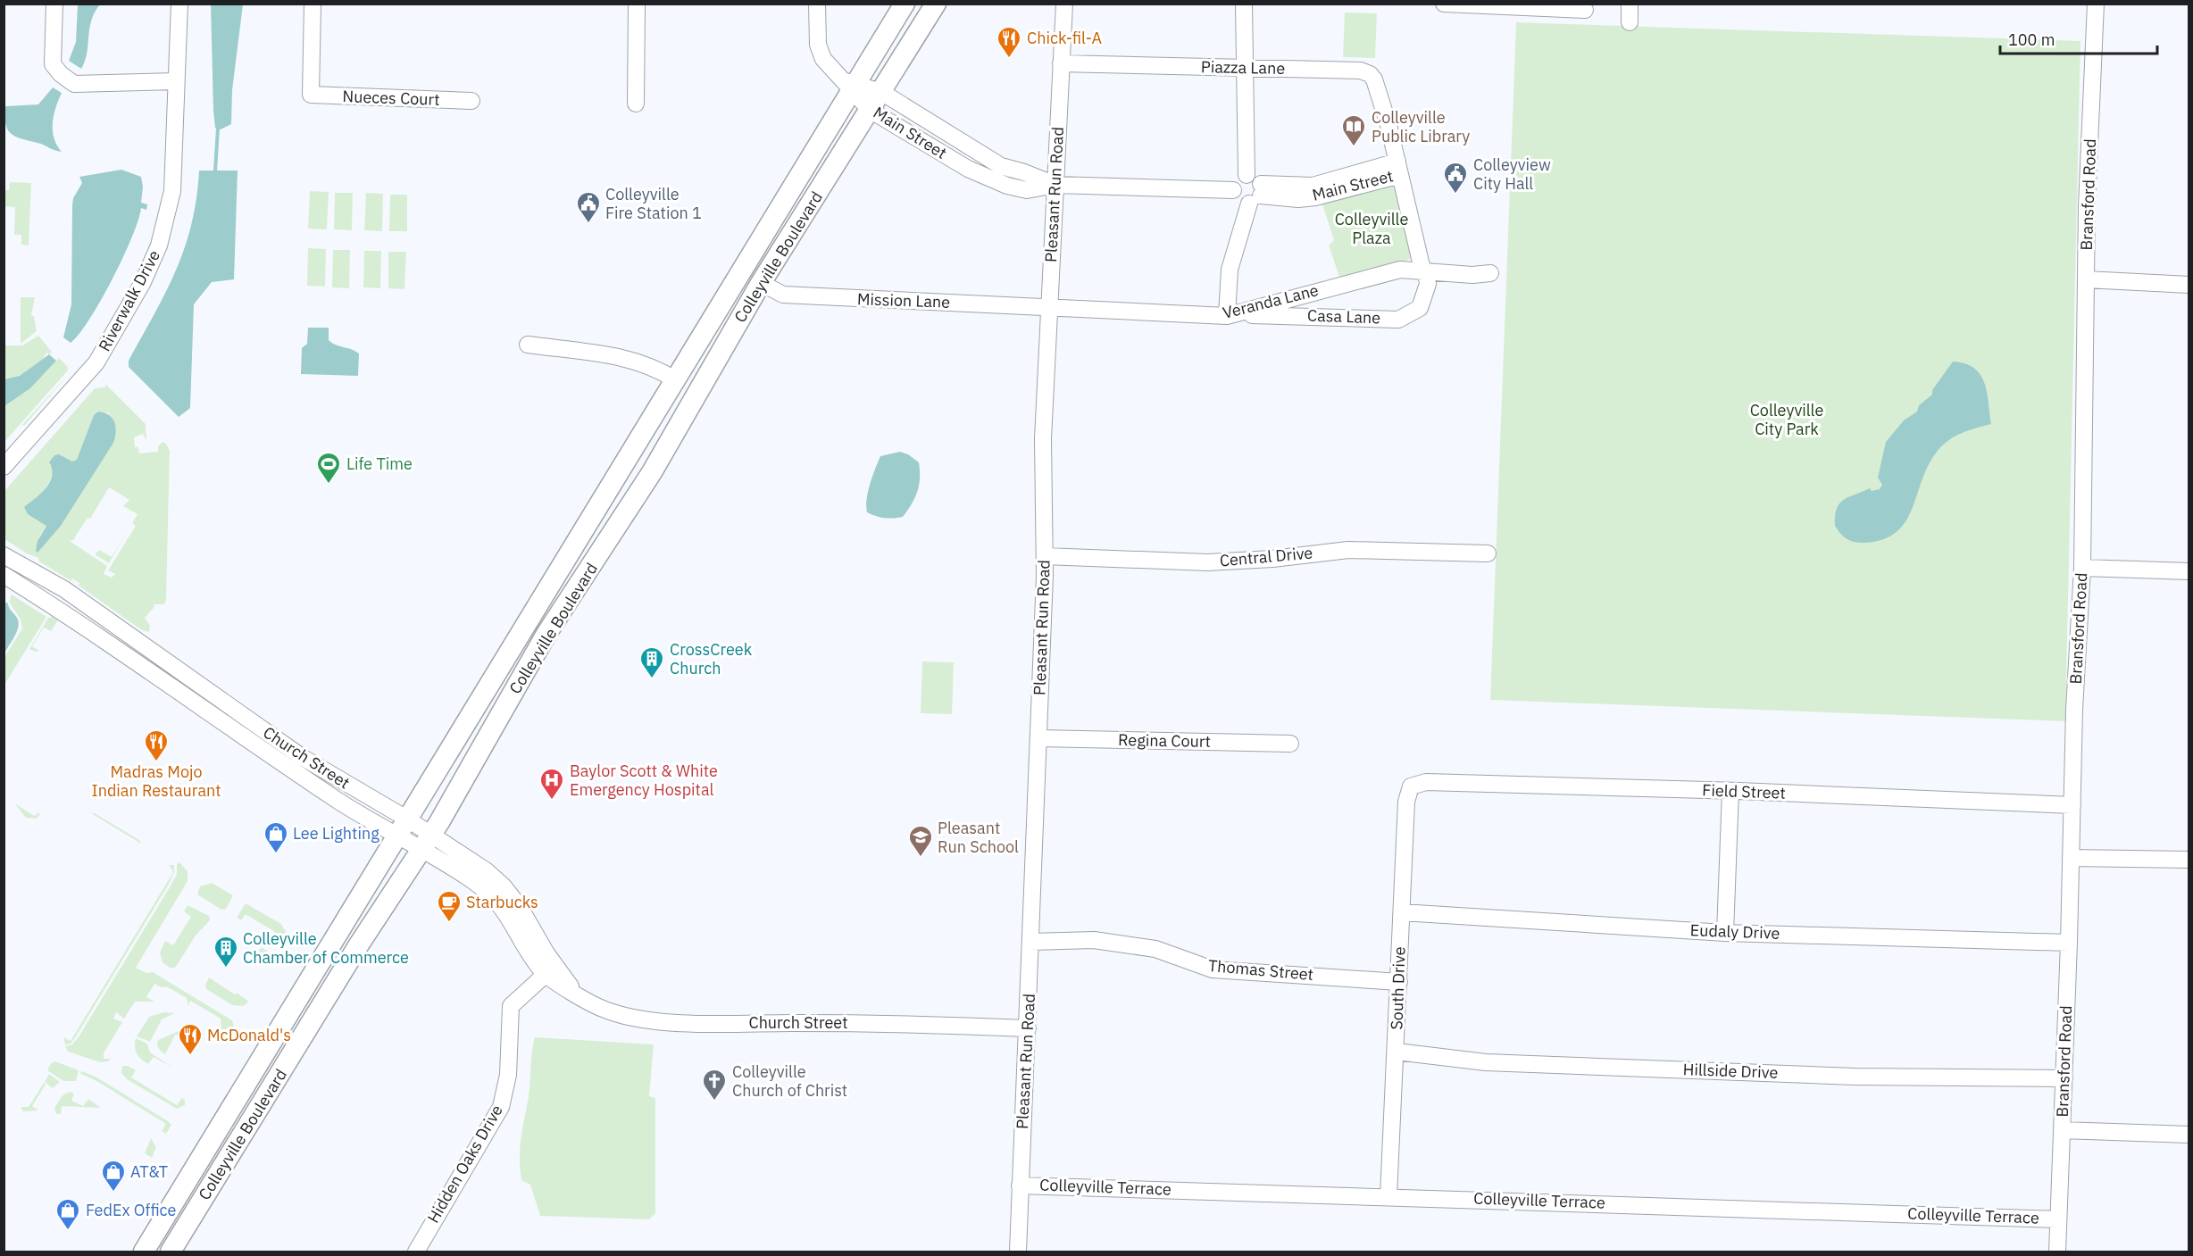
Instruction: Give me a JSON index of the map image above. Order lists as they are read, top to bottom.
{
  "streets": {
    "main road": ["Colleyville Boulevard"],
    "street": [
      "Piazza Lane",
      "Nueces Court",
      "Main Street",
      "Pleasant Run Road",
      "Bransford Road",
      "Riverwalk Drive",
      "Mission Lane",
      "Veranda Lane",
      "Casa Lane",
      "Central Drive",
      "Regina Court",
      "Church Street",
      "Field Street",
      "Eudaly Drive",
      "Thomas Street",
      "South Drive",
      "Hillside Drive",
      "Hidden Oaks Drive",
      "Colleyville Terrace"
    ]
  },
  "crossings": [
    ["Piazza Lane", "Main Street"],
    ["Piazza Lane", "Pleasant Run Road"],
    ["Main Street", "Pleasant Run Road"],
    ["Main Street", "Colleyville Boulevard"],
    ["Main Street", "Casa Lane"],
    ["Pleasant Run Road", "Mission Lane"],
    ["Pleasant Run Road", "Veranda Lane"],
    ["Pleasant Run Road", "Central Drive"],
    ["Pleasant Run Road", "Regina Court"],
    ["Pleasant Run Road", "Church Street"],
    ["Pleasant Run Road", "Thomas Street"],
    ["Pleasant Run Road", "Colleyville Terrace"],
    ["Bransford Road", "Field Street"],
    ["Bransford Road", "Eudaly Drive"],
    ["Bransford Road", "Hillside Drive"],
    ["Bransford Road", "Colleyville Terrace"],
    ["Colleyville Boulevard", "Mission Lane"],
    ["Colleyville Boulevard", "Church Street"],
    ["Mission Lane", "Veranda Lane"],
    ["Veranda Lane", "Casa Lane"],
    ["Church Street", "Hidden Oaks Drive"],
    ["Field Street", "South Drive"],
    ["Eudaly Drive", "South Drive"],
    ["Thomas Street", "South Drive"],
    ["South Drive", "Hillside Drive"],
    ["South Drive", "Colleyville Terrace"]
  ],
  "parks": ["Colleyville Plaza", "Colleyville City Park"],
  "places": {
    "restaurant": ["Chick-fil-A", "Madras Mojo Indian Restaurant", "McDonald's"],
    "library": ["Colleyville Public Library"],
    "public building": ["Colleyview City Hall", "Colleyville Fire Station 1"],
    "sports": ["Life Time"],
    "building": ["CrossCreek Church", "Colleyville Chamber of Commerce"],
    "hospital": ["Baylor Scott & White Emergency Hospital"],
    "shop": ["Lee Lighting", "AT&T", "FedEx Office"],
    "school or university": ["Pleasant Run School"],
    "cafe": ["Starbucks"],
    "church": ["Colleyville Church of Christ"]
  },
  "scale_bar": "100 m"
}
